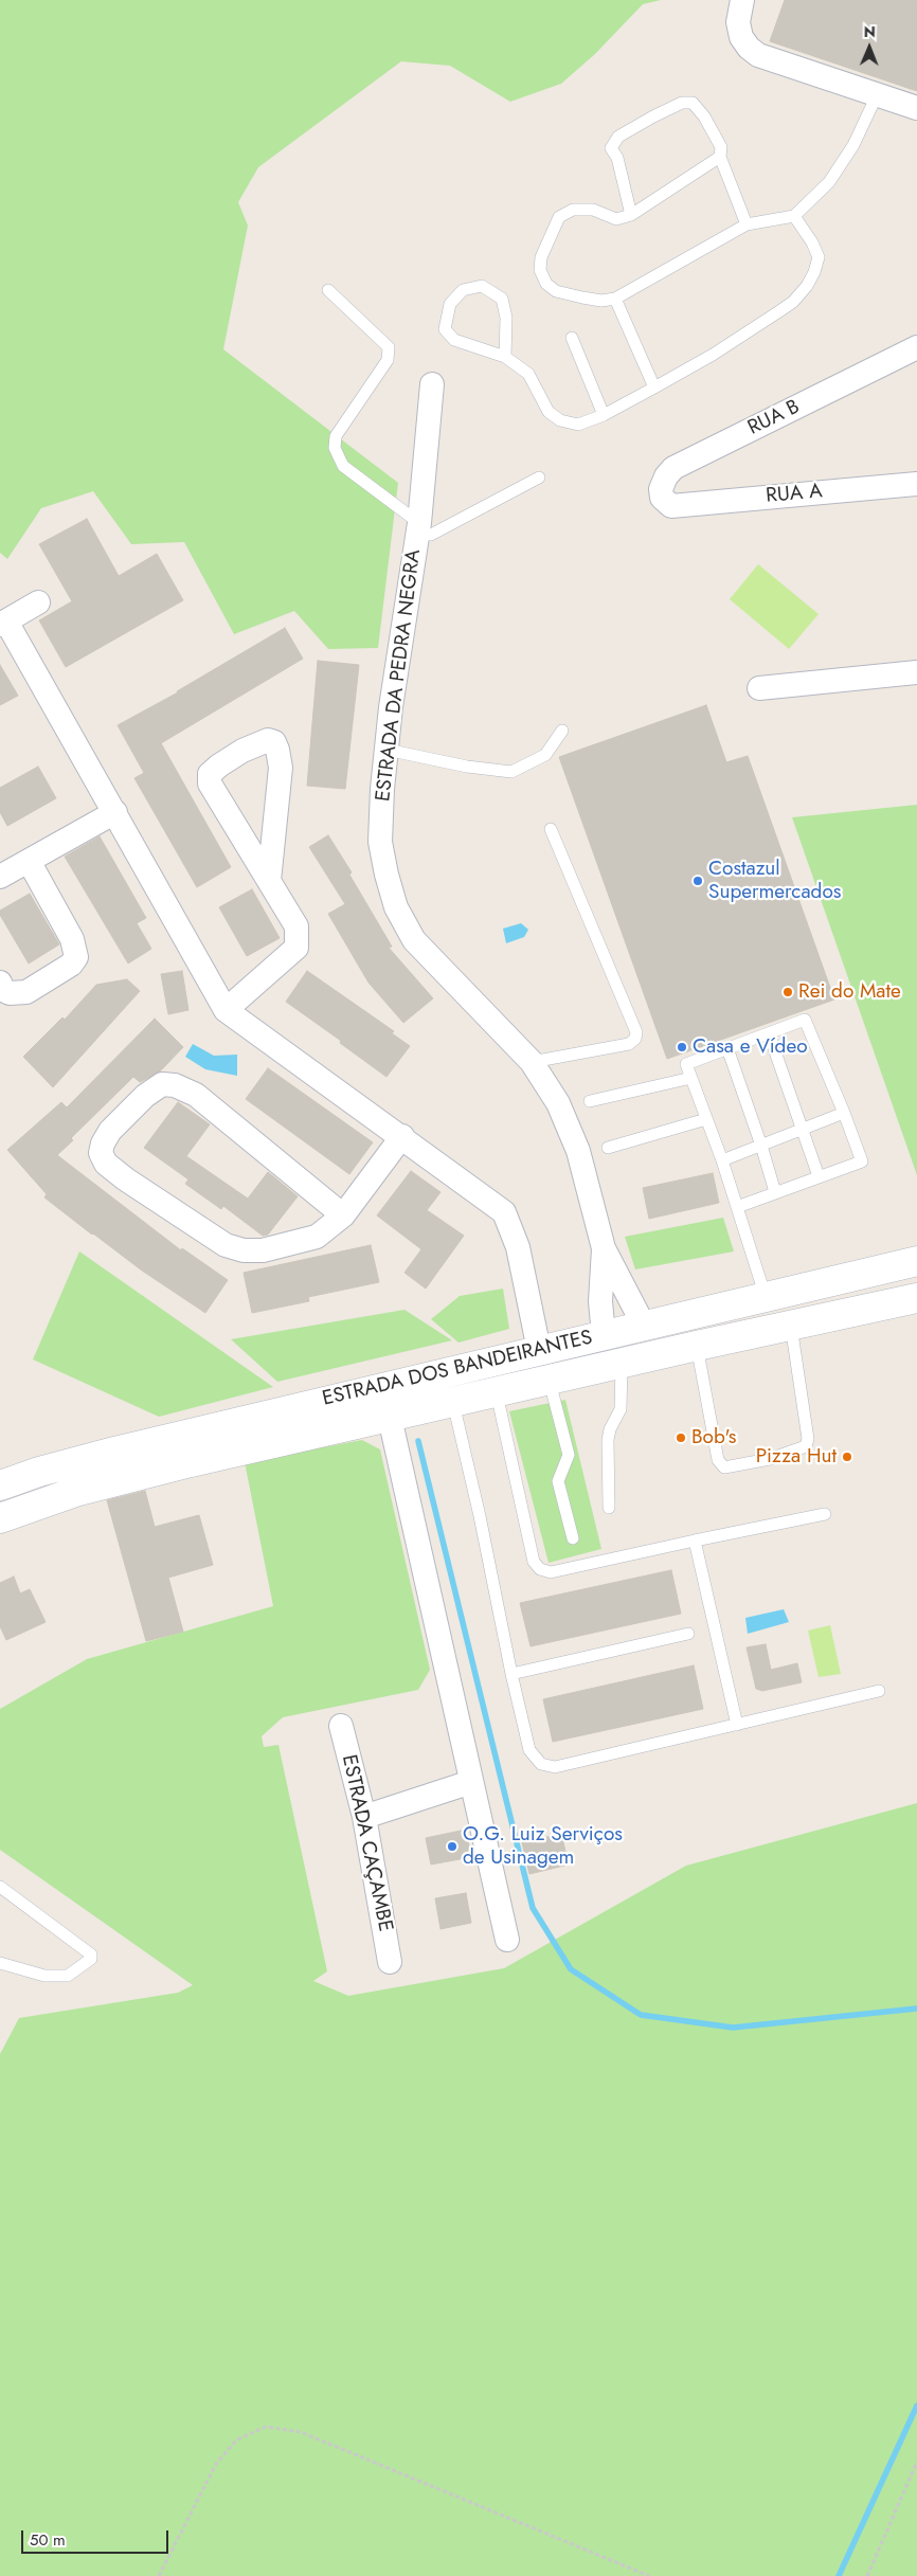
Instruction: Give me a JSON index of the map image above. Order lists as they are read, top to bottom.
{
  "streets": {
    "main road": ["ESTRADA DOS BANDEIRANTES"],
    "street": [
      "RUA B",
      "RUA A",
      "ESTRADA DA PEDRA NEGRA",
      "ESTRADA CAÇAMBE"
    ]
  },
  "crossings": [
    ["RUA B", "RUA A"],
    ["ESTRADA DA PEDRA NEGRA", "ESTRADA DOS BANDEIRANTES"]
  ],
  "places": [
    "Costazul Supermercados",
    "Rei do Mate",
    "Casa e Vídeo",
    "Bob's",
    "Pizza Hut",
    "O.G. Luiz Serviços de Usinagem"
  ],
  "scale_bar": "50 m",
  "north": "top"
}
